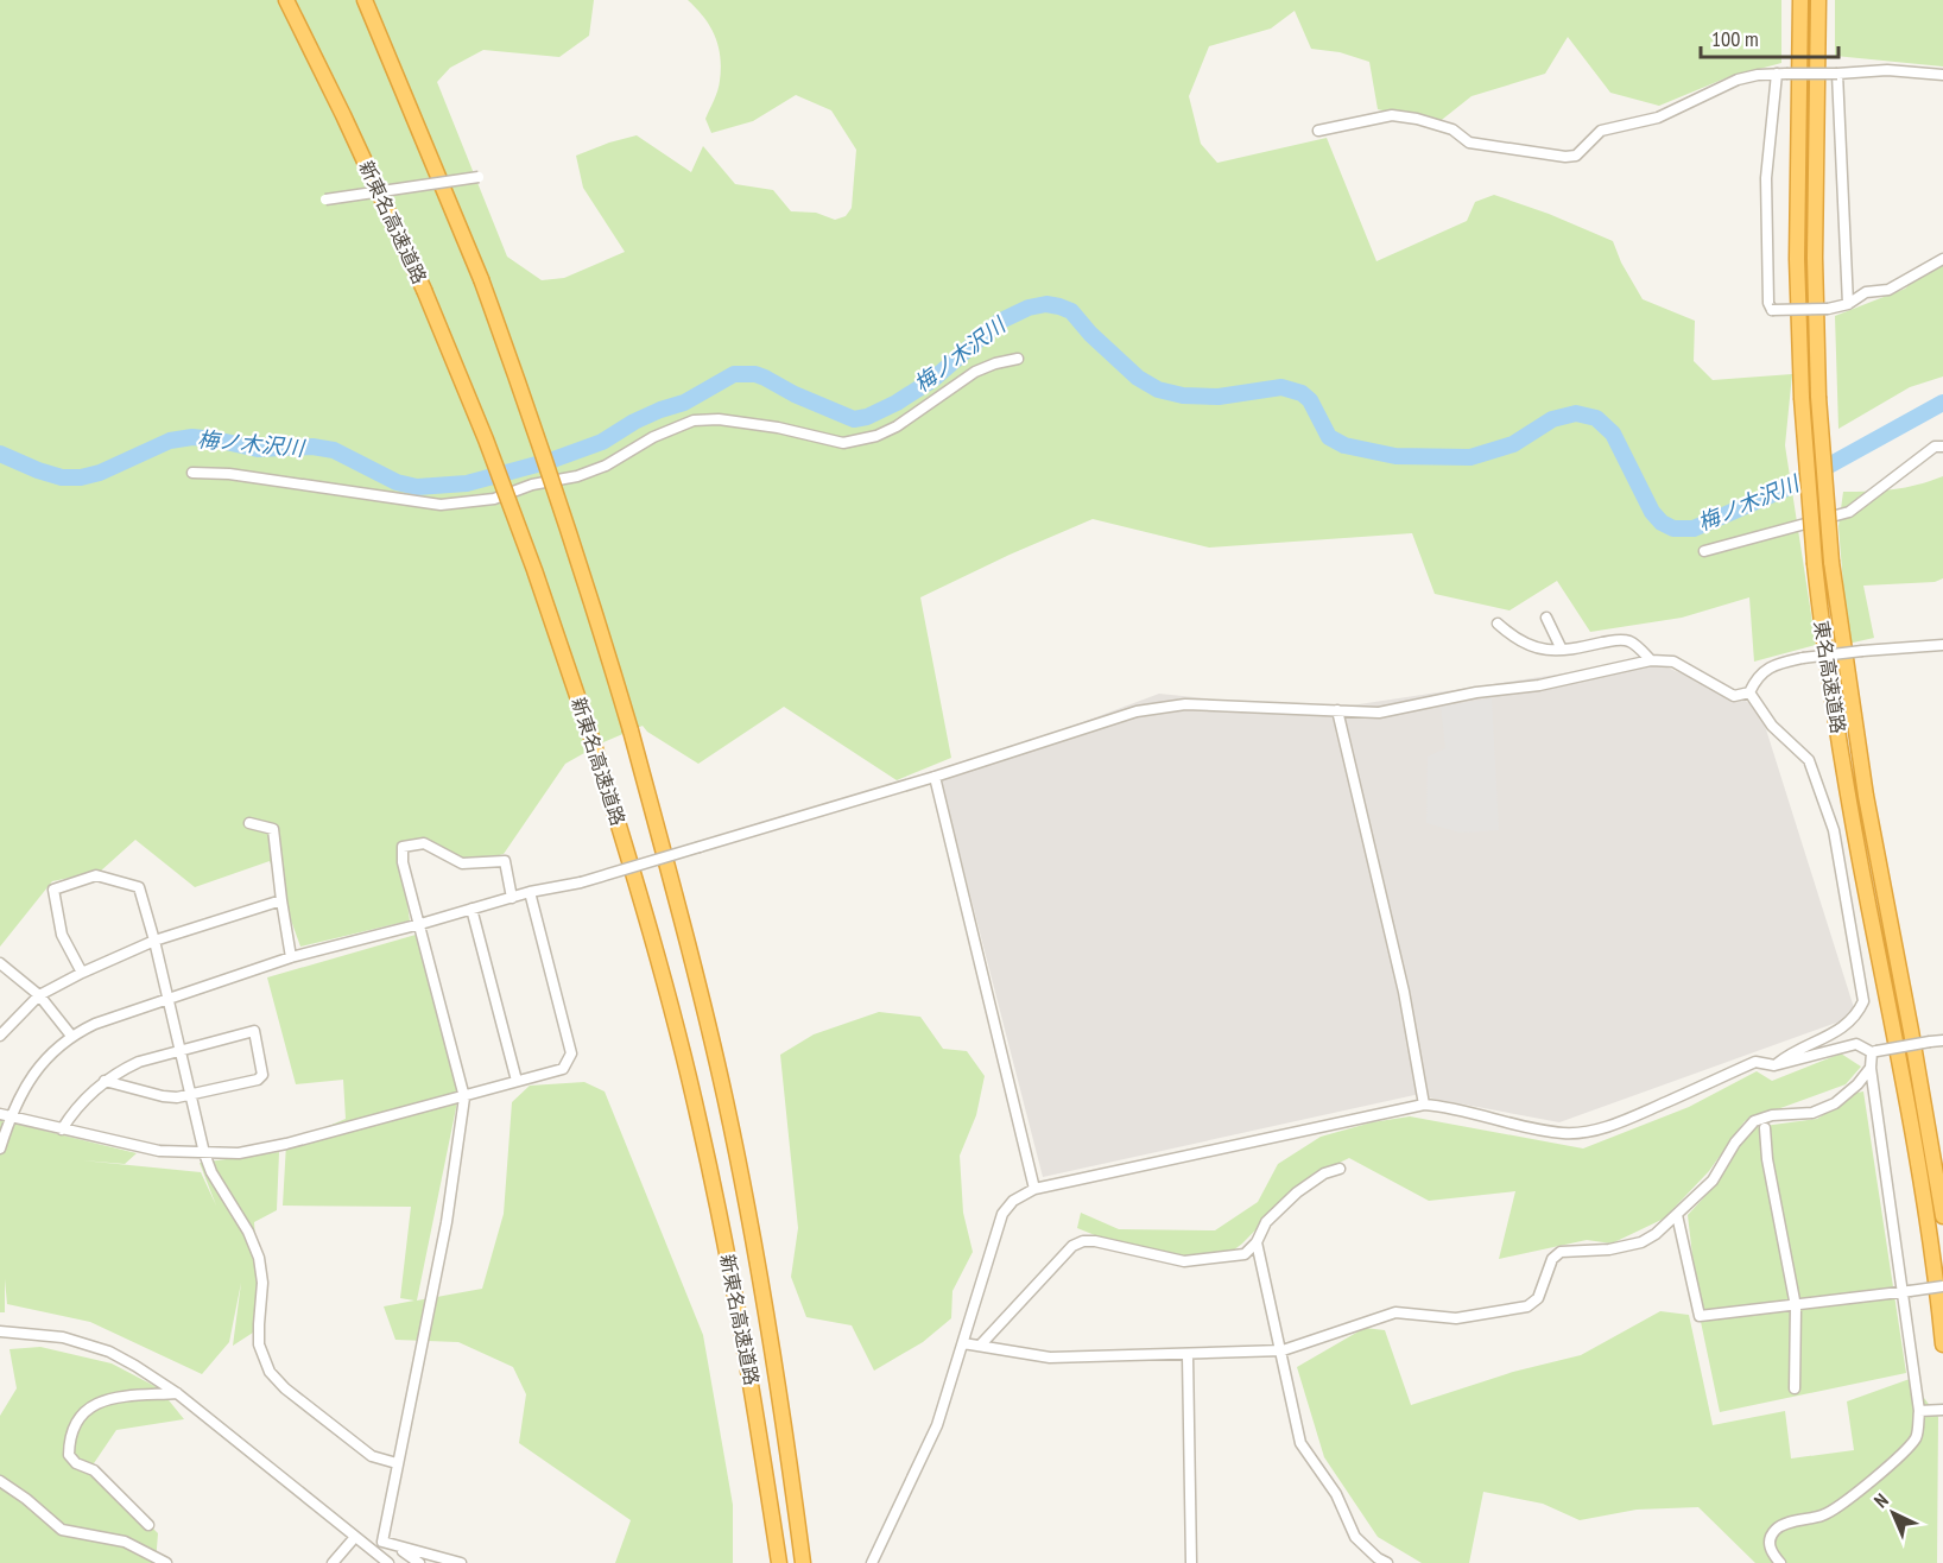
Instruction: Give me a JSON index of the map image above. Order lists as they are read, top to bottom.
{
  "streets": {
    "highway": ["新東名高速道路", "東名高速道路"]
  },
  "water": ["梅ノ木沢川"],
  "scale_bar": "100 m",
  "north": "top left"
}
